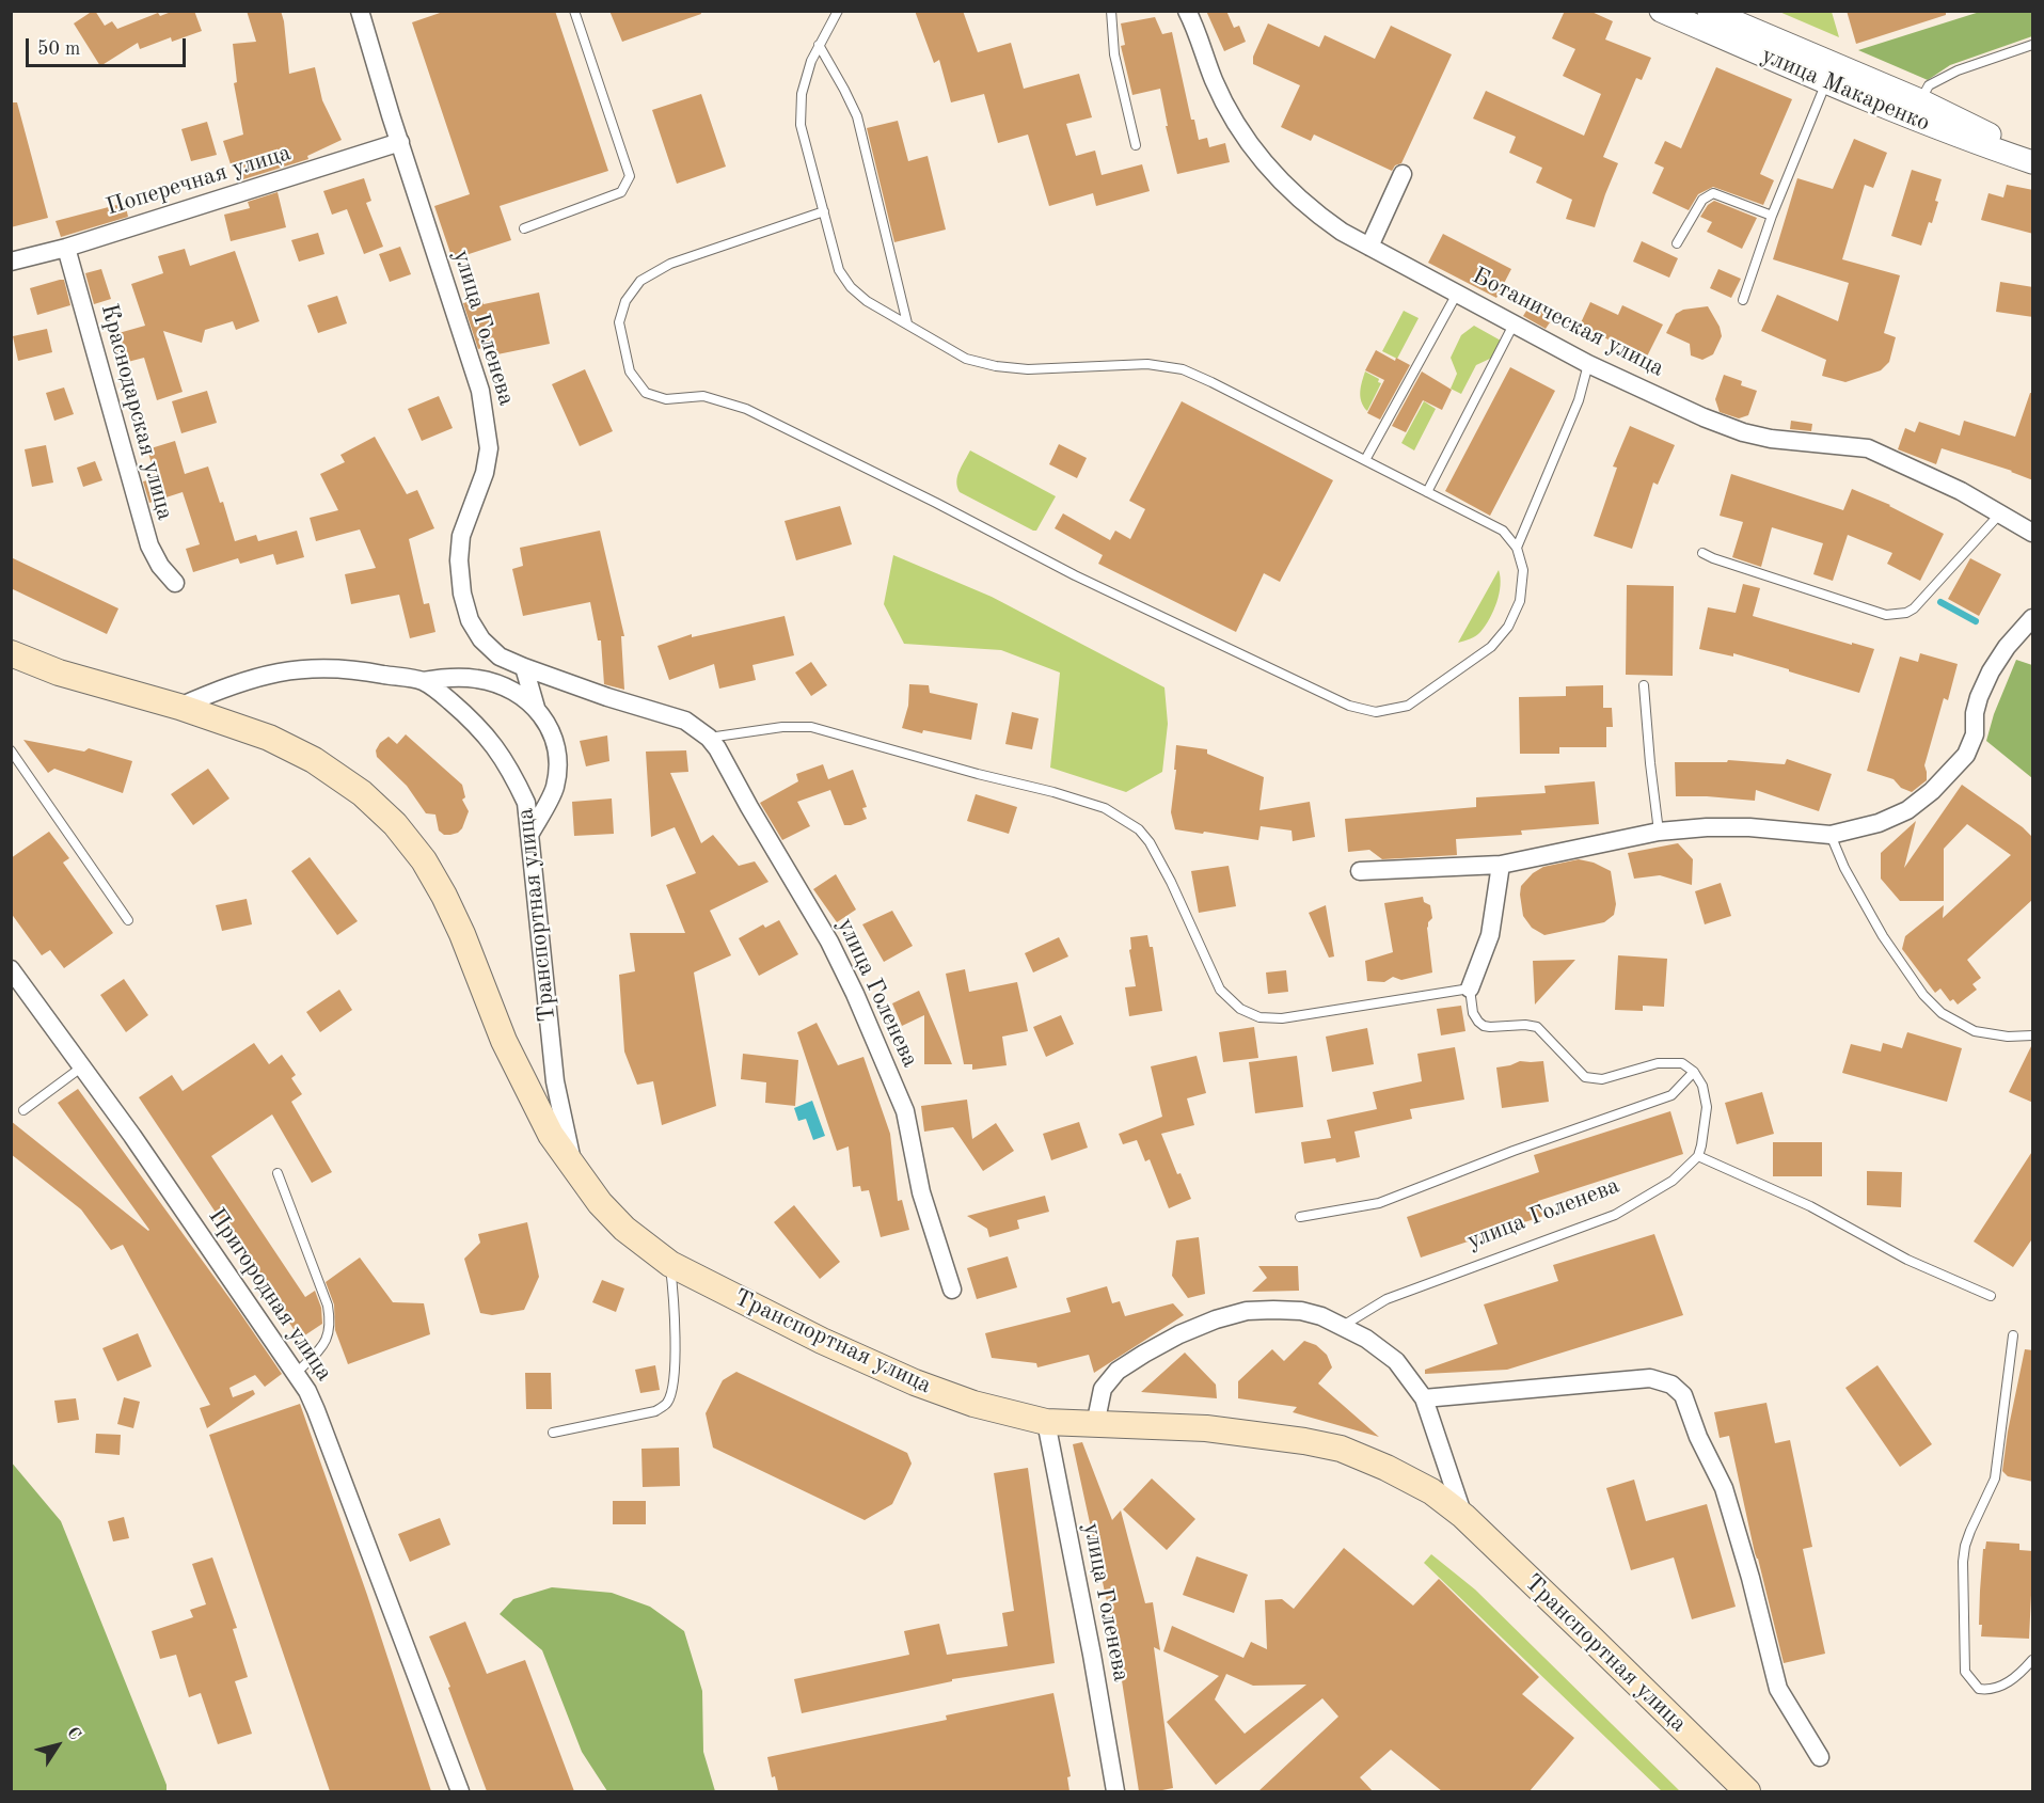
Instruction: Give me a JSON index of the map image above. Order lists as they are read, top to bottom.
{
  "streets": {
    "main road": ["Транспортная улица"],
    "street": [
      "улица Макаренко",
      "Поперечная улица",
      "Ботаническая улица",
      "улица Голенева",
      "Краснодарская улица",
      "Пригородная улица"
    ]
  },
  "crossings": [
    ["Поперечная улица", "улица Голенева"],
    ["Поперечная улица", "Краснодарская улица"],
    ["улица Голенева", "Транспортная улица"]
  ],
  "scale_bar": "50 m",
  "north": "top right"
}
